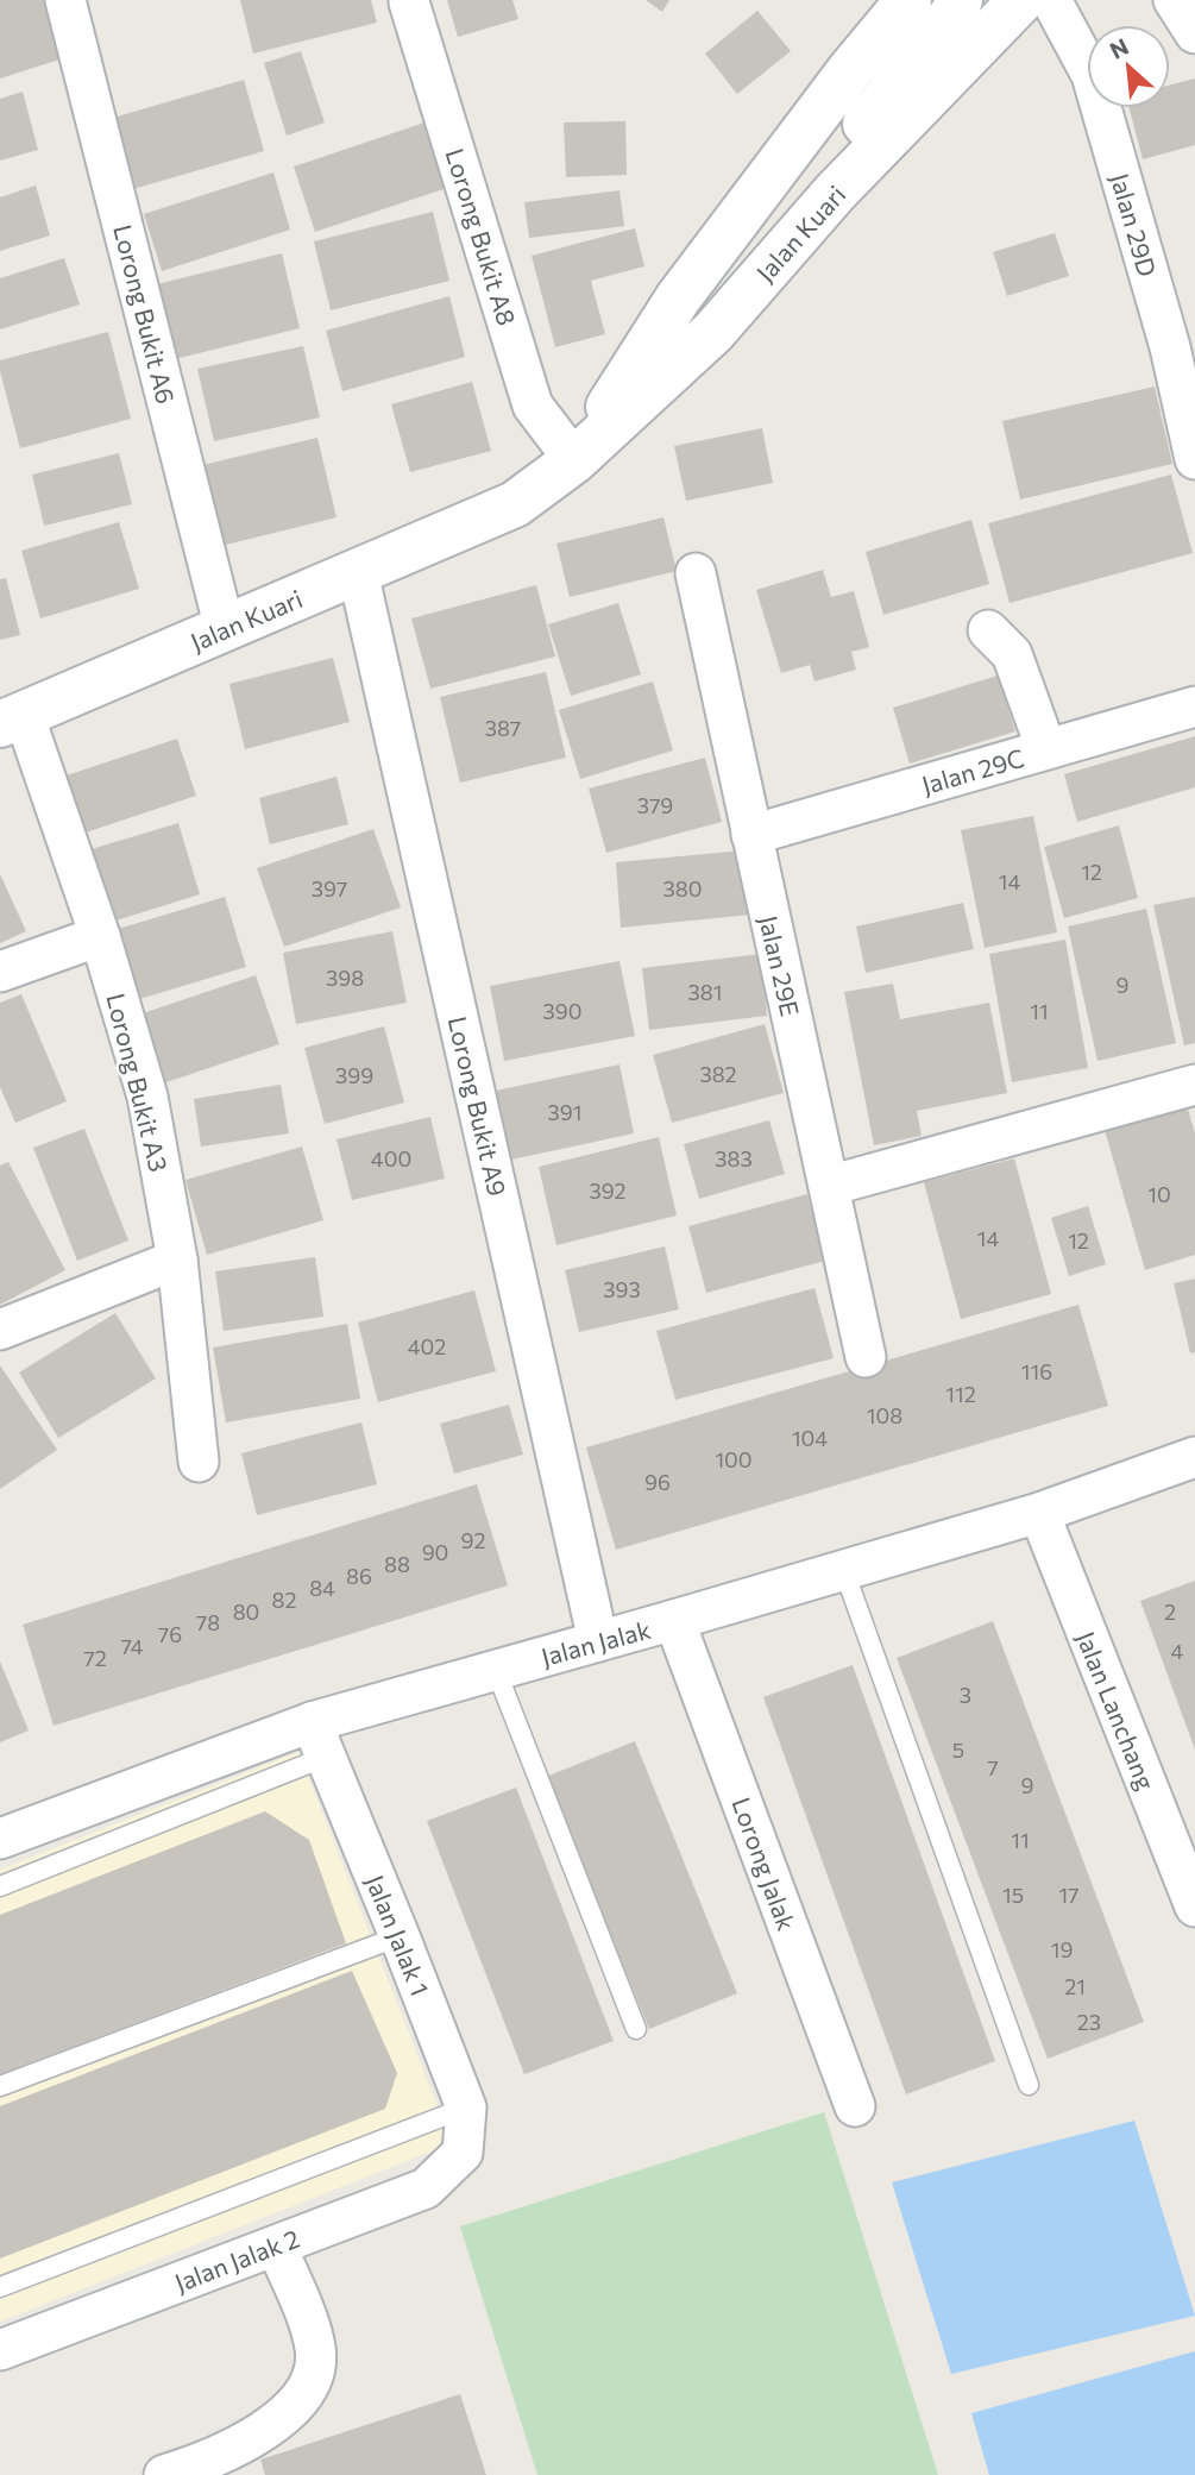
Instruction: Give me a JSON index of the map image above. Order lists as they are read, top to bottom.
{
  "streets": {
    "street": [
      "Jalan 29D",
      "Jalan Kuari",
      "Lorong Bukit A8",
      "Lorong Bukit A6",
      "Jalan 29C",
      "Jalan 29E",
      "Lorong Bukit A3",
      "Lorong Bukit A9",
      "Jalan Jalak",
      "Jalan Lanchang",
      "Lorong Jalak",
      "Jalan Jalak 1",
      "Jalan Jalak 2"
    ]
  },
  "crossings": [
    ["Jalan Kuari", "Lorong Bukit A8"],
    ["Jalan Kuari", "Lorong Bukit A6"],
    ["Jalan Kuari", "Lorong Bukit A3"],
    ["Jalan Kuari", "Lorong Bukit A9"],
    ["Jalan 29C", "Jalan 29E"],
    ["Lorong Bukit A9", "Jalan Jalak"],
    ["Jalan Jalak", "Jalan Lanchang"],
    ["Jalan Jalak", "Lorong Jalak"],
    ["Jalan Jalak", "Jalan Jalak 1"],
    ["Jalan Jalak 1", "Jalan Jalak 2"]
  ],
  "house_numbers": [
    "387",
    "379",
    "12",
    "14",
    "397",
    "380",
    "398",
    "9",
    "381",
    "390",
    "11",
    "382",
    "399",
    "391",
    "400",
    "383",
    "392",
    "10",
    "14",
    "12",
    "393",
    "402",
    "116",
    "112",
    "108",
    "104",
    "100",
    "96",
    "92",
    "90",
    "88",
    "86",
    "84",
    "82",
    "80",
    "2",
    "78",
    "76",
    "74",
    "4",
    "72",
    "3",
    "5",
    "7",
    "9",
    "11",
    "15",
    "17",
    "19",
    "21",
    "23"
  ],
  "north": "top left"
}
